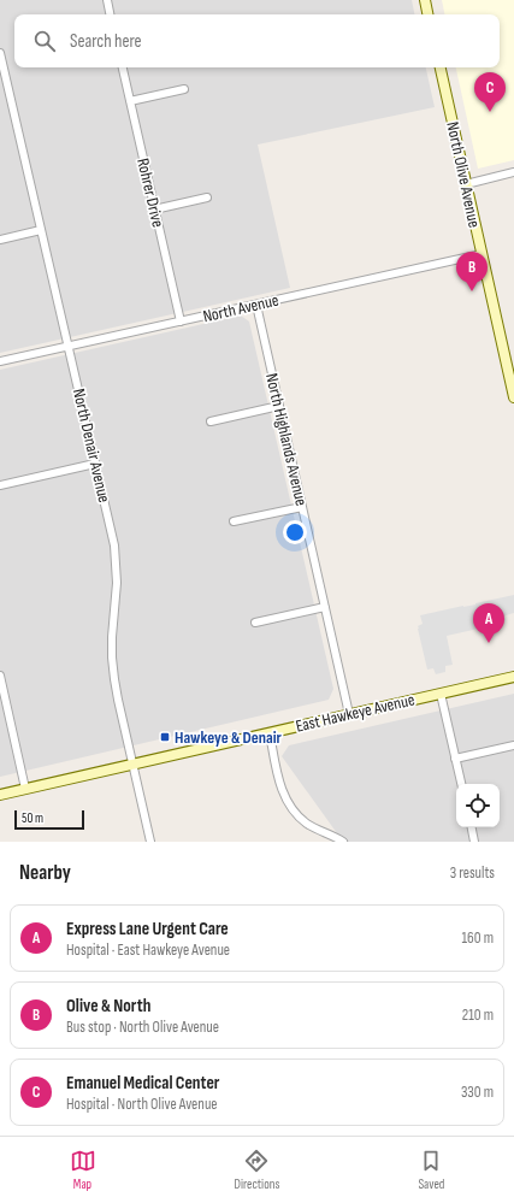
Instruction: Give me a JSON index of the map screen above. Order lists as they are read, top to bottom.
{
  "streets": {
    "street": [
      "North Olive Avenue",
      "Rohrer Drive",
      "North Avenue",
      "North Highlands Avenue",
      "North Denair Avenue",
      "East Hawkeye Avenue"
    ]
  },
  "crossings": [
    ["North Olive Avenue", "North Avenue"],
    ["Rohrer Drive", "North Avenue"],
    ["North Avenue", "North Highlands Avenue"],
    ["North Avenue", "North Denair Avenue"],
    ["North Highlands Avenue", "East Hawkeye Avenue"],
    ["North Denair Avenue", "East Hawkeye Avenue"]
  ],
  "places": {
    "transit": ["Hawkeye & Denair"]
  },
  "scale_bar": "50 m",
  "page": {
    "search": "Search here",
    "pins": ["C", "B", "A"],
    "scale": "50 m",
    "heading": ["Nearby", "3 results"],
    "list": [
      {
        "mark": "A",
        "name": "Express Lane Urgent Care",
        "note": "Hospital · East Hawkeye Avenue",
        "value": "160 m"
      },
      {
        "mark": "B",
        "name": "Olive & North",
        "note": "Bus stop · North Olive Avenue",
        "value": "210 m"
      },
      {
        "mark": "C",
        "name": "Emanuel Medical Center",
        "note": "Hospital · North Olive Avenue",
        "value": "330 m"
      }
    ],
    "nav": ["Map", "Directions", "Saved"]
  }
}
